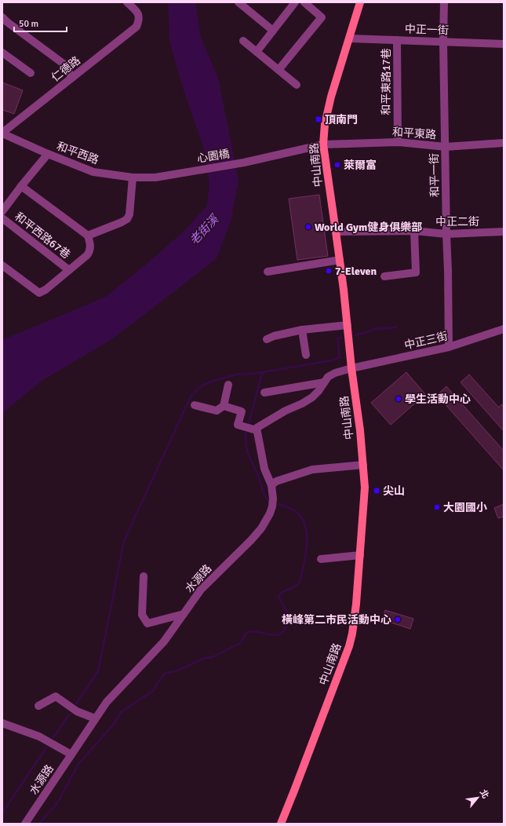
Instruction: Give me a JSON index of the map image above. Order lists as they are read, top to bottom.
{
  "streets": {
    "main road": ["中山南路"],
    "street": [
      "中正一街",
      "仁德路",
      "和平東路17巷",
      "和平東路",
      "和平西路",
      "心園橋",
      "和平一街",
      "中正二街",
      "和平西路67巷",
      "中正三街",
      "水源路"
    ]
  },
  "crossings": [
    ["中正一街", "和平東路17巷"],
    ["中正一街", "中山南路"],
    ["中正一街", "和平一街"],
    ["仁德路", "和平西路"],
    ["和平東路17巷", "和平東路"],
    ["和平東路", "心園橋"],
    ["和平東路", "中山南路"],
    ["和平東路", "和平一街"],
    ["和平西路", "心園橋"],
    ["和平西路", "和平西路67巷"],
    ["心園橋", "中山南路"],
    ["中山南路", "中正二街"],
    ["中山南路", "中正三街"],
    ["和平一街", "中正二街"],
    ["和平一街", "中正三街"]
  ],
  "water": ["老街溪"],
  "places": {
    "transit": ["頂南門", "尖山"],
    "other": [
      "萊爾富",
      "World Gym健身俱樂部",
      "7-Eleven",
      "學生活動中心",
      "大園國小",
      "橫峰第二市民活動中心"
    ]
  },
  "scale_bar": "50 m",
  "north": "top right"
}
